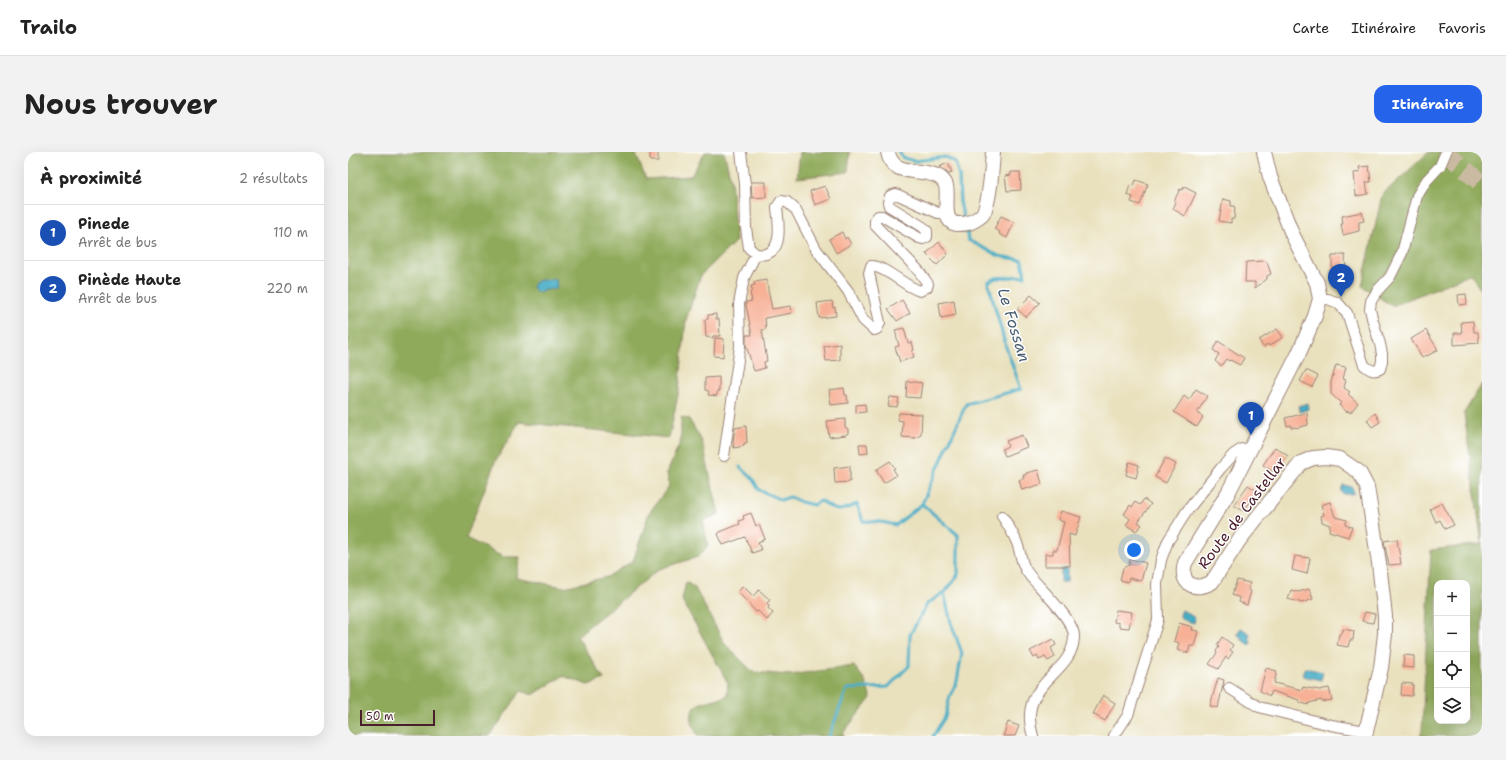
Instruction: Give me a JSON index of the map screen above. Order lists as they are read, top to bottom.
{
  "streets": {
    "street": ["Route de Castellar"]
  },
  "water": ["Le Fossan"],
  "scale_bar": "50 m",
  "page": {
    "header": "Trailo",
    "nav": ["Carte", "Itinéraire", "Favoris"],
    "title": "Nous trouver",
    "buttons": "Itinéraire",
    "heading": ["À proximité", "2 résultats"],
    "list": [
      {
        "mark": "1",
        "name": "Pinede",
        "note": "Arrêt de bus",
        "value": "110 m"
      },
      {
        "mark": "2",
        "name": "Pinède Haute",
        "note": "Arrêt de bus",
        "value": "220 m"
      }
    ],
    "pins": ["2", "1"],
    "map_buttons": ["+", "−"],
    "scale": "50 m"
  }
}
